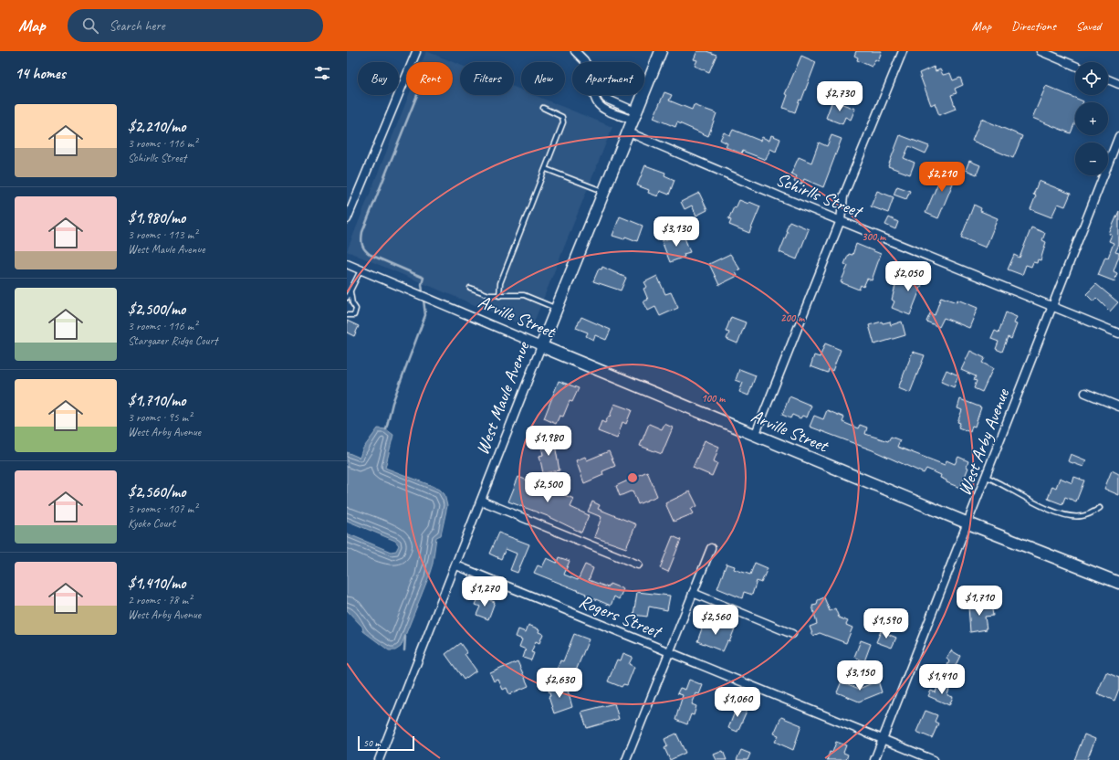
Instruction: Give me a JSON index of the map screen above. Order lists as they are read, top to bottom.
{
  "streets": {
    "street": [
      "Schirlls Street",
      "Arville Street",
      "West Maule Avenue",
      "West Arby Avenue",
      "Rogers Street"
    ]
  },
  "crossings": [
    ["Schirlls Street", "West Maule Avenue"],
    ["Schirlls Street", "West Arby Avenue"],
    ["Arville Street", "West Maule Avenue"],
    ["Arville Street", "West Arby Avenue"],
    ["West Maule Avenue", "Rogers Street"],
    ["West Arby Avenue", "Rogers Street"]
  ],
  "scale_bar": "50 m",
  "page": {
    "header": "Map",
    "search": "Search here",
    "nav": ["Map", "Directions", "Saved"],
    "heading": "14 homes",
    "map_buttons": ["+", "−"],
    "chip": [
      "Buy",
      "Rent",
      "Filters",
      "New",
      "Apartment"
    ],
    "price": [
      "$2,730",
      "$2,210",
      "$3,130",
      "$2,050",
      "$1,980",
      "$2,500",
      "$1,270",
      "$1,710",
      "$2,560",
      "$1,590",
      "$3,150",
      "$1,410",
      "$2,630",
      "$1,060"
    ],
    "list": [
      {
        "name": "$2,210/mo",
        "note": "3 rooms · 116 m² · Schirlls Street"
      },
      {
        "name": "$1,980/mo",
        "note": "3 rooms · 113 m² · West Maule Avenue"
      },
      {
        "name": "$2,500/mo",
        "note": "3 rooms · 116 m² · Stargazer Ridge Court"
      },
      {
        "name": "$1,710/mo",
        "note": "3 rooms · 95 m² · West Arby Avenue"
      },
      {
        "name": "$2,560/mo",
        "note": "3 rooms · 107 m² · Kyoko Court"
      },
      {
        "name": "$1,410/mo",
        "note": "2 rooms · 78 m² · West Arby Avenue"
      }
    ],
    "scale": "50 m"
  },
  "rings": ["300 m", "200 m", "100 m"]
}
